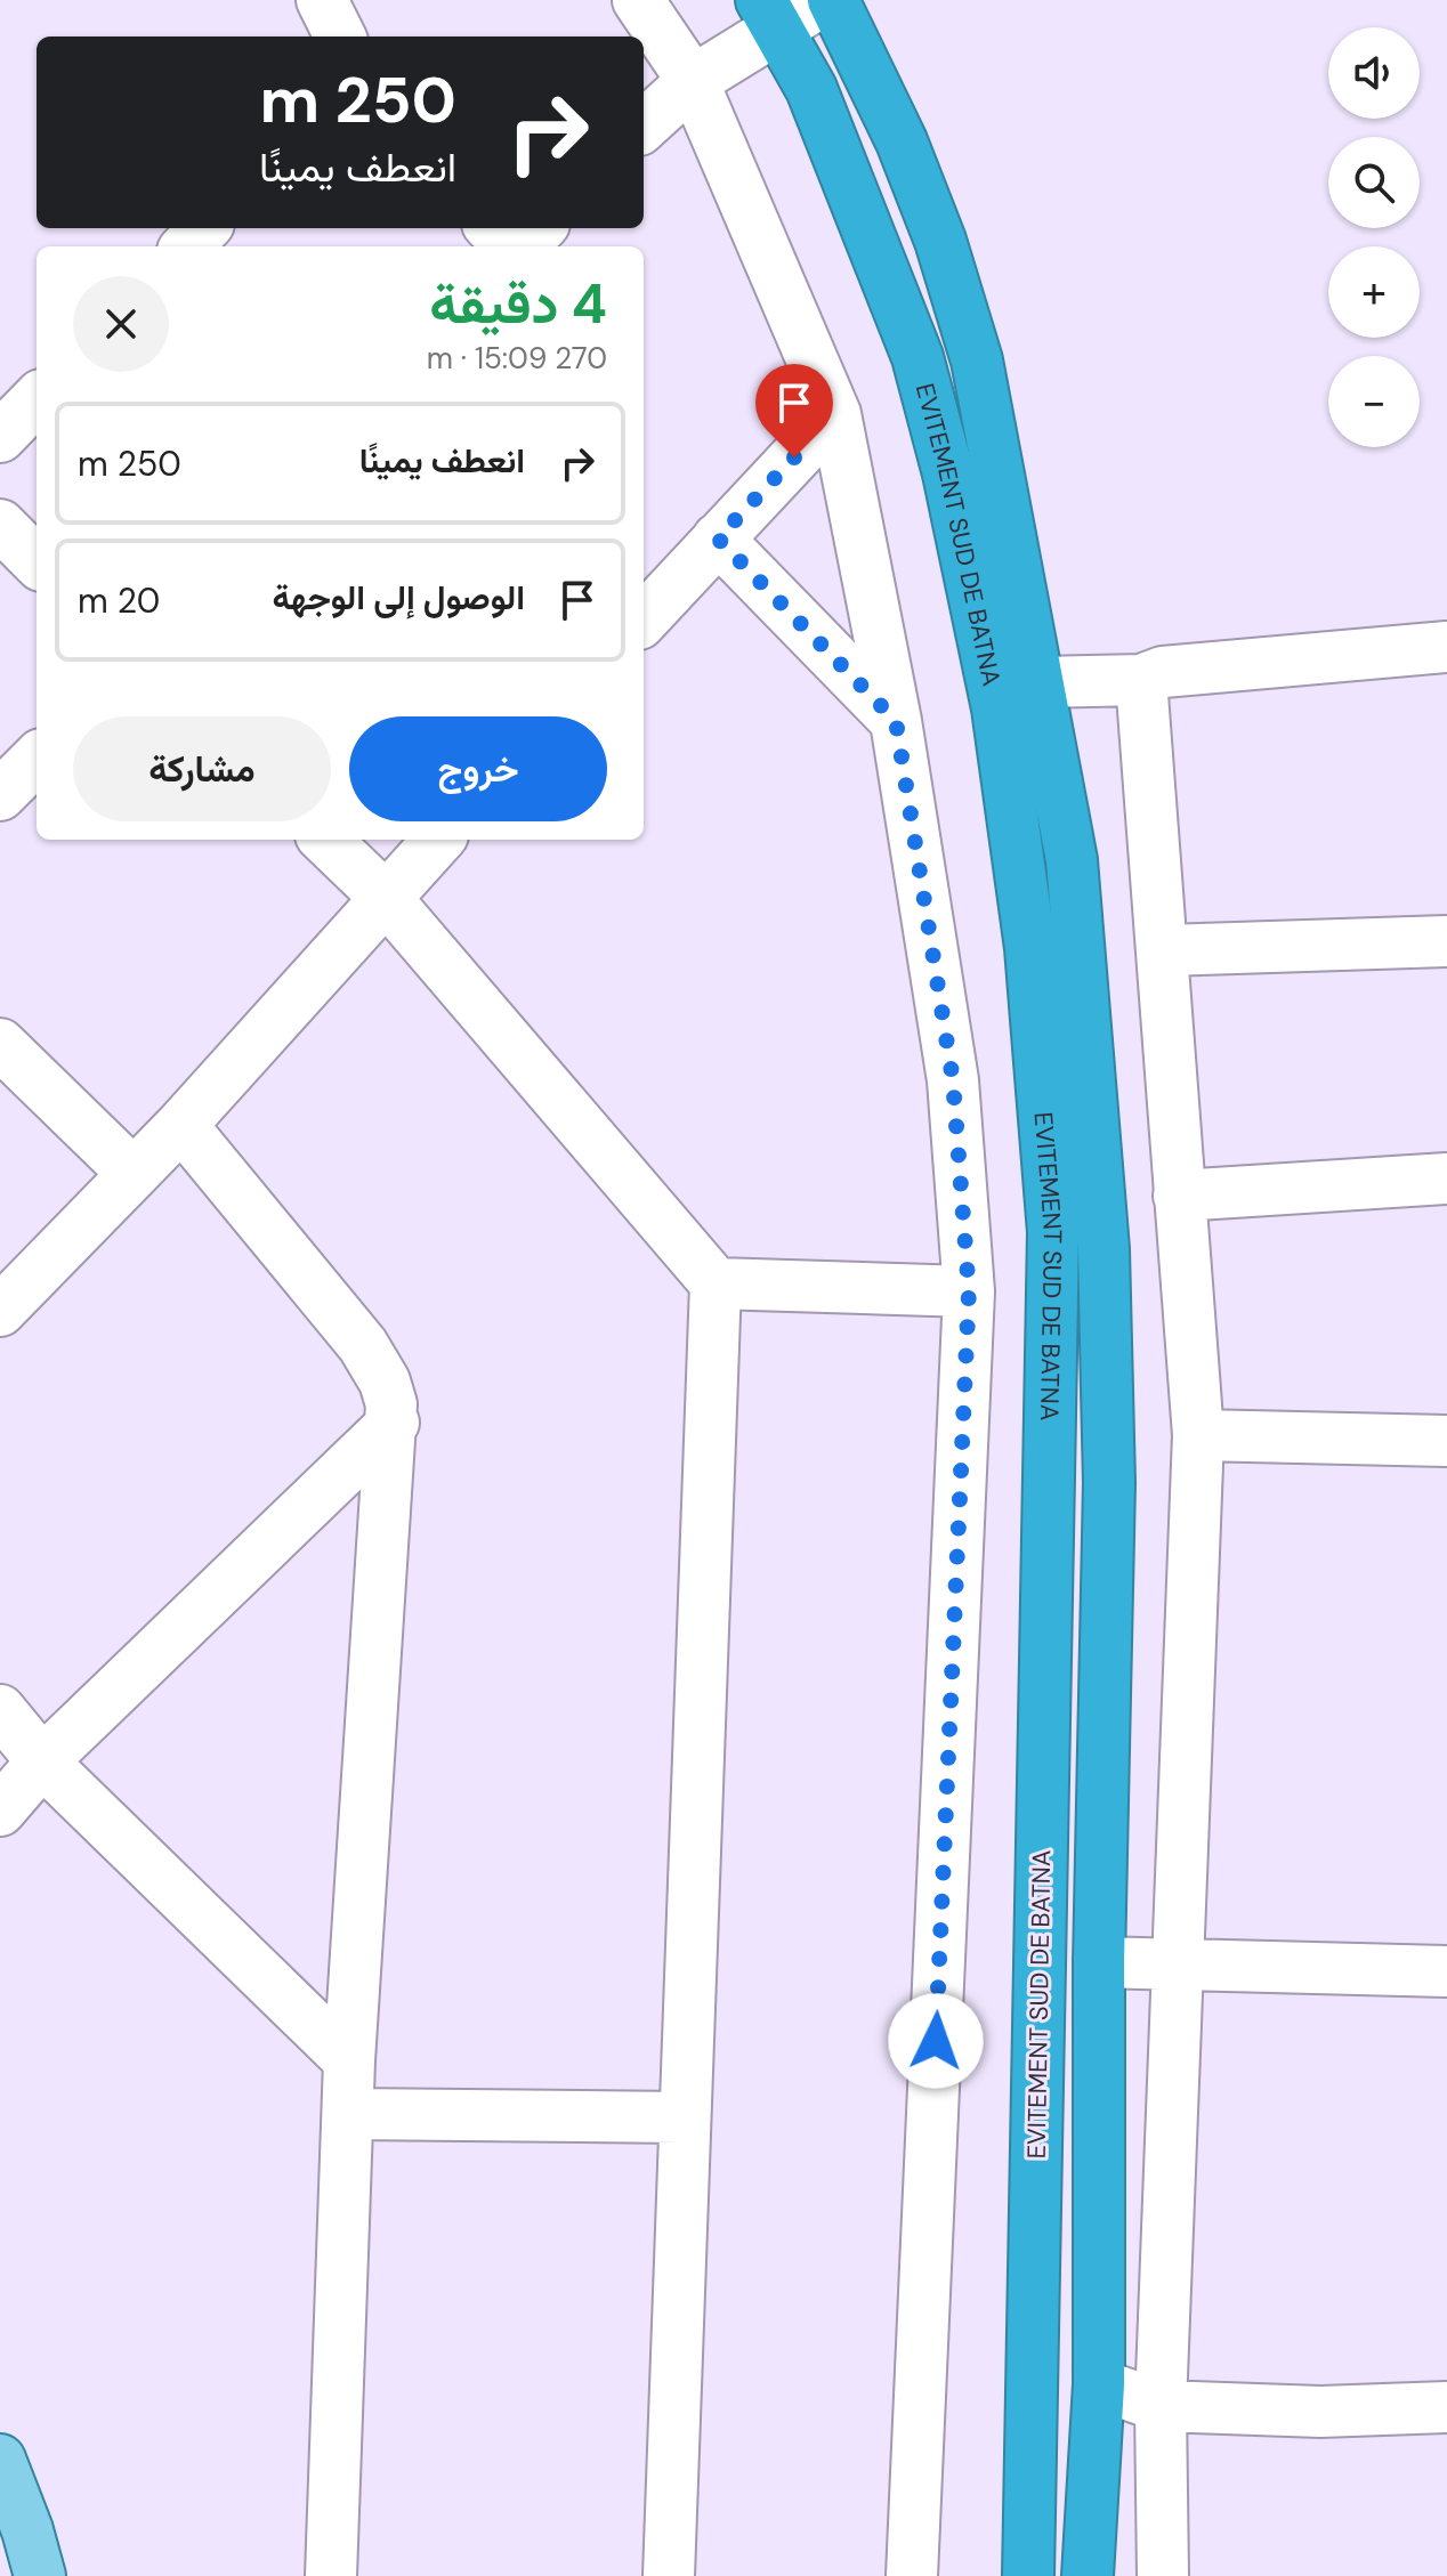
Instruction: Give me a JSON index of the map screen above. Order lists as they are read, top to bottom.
{
  "streets": {
    "highway": ["EVITEMENT SUD DE BATNA"]
  },
  "page": {
    "map_buttons": ["+", "−"],
    "turn": ["250 m", "انعطف يمينًا"],
    "heading": ["4 دقيقة", "270 m · 15:09"],
    "list": [
      {
        "name": "انعطف يمينًا",
        "value": "250 m"
      },
      {
        "name": "الوصول إلى الوجهة",
        "value": "20 m"
      }
    ],
    "buttons": ["خروج", "مشاركة"]
  }
}
